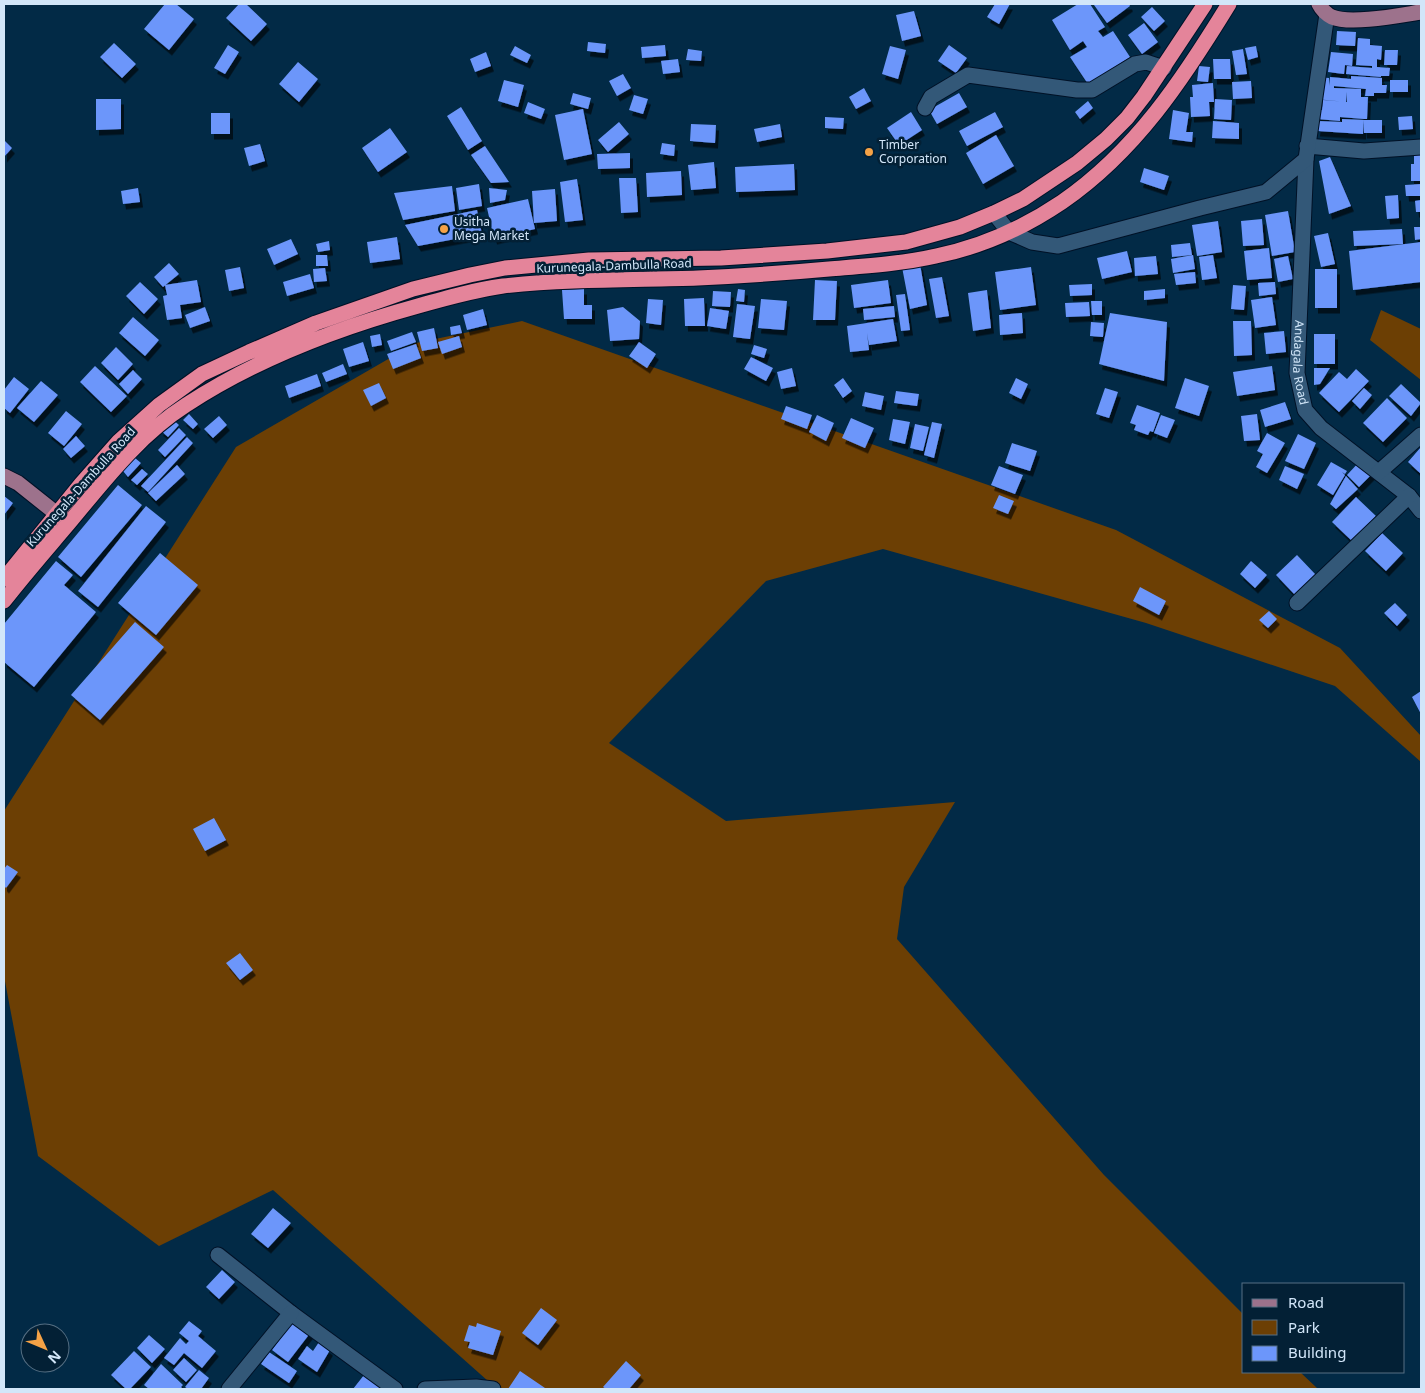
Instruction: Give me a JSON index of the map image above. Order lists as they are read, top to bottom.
{
  "streets": {
    "highway": ["Kurunegala-Dambulla Road"],
    "street": ["Andagala Road"]
  },
  "places": ["Timber Corporation", "Usitha Mega Market"],
  "legend": ["Road", "Park", "Building"],
  "north": "bottom right"
}
